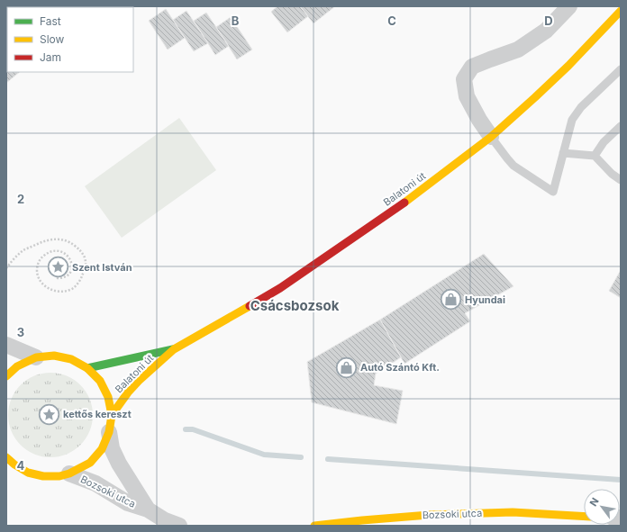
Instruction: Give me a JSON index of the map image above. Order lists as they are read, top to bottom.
{
  "streets": {
    "main road": ["Balatoni út", "Bozsoki utca"]
  },
  "districts": ["Csácsbozsok"],
  "places": {
    "place": ["Szent István", "kettős kereszt"],
    "shop": ["Hyundai", "Autó Szántó Kft."]
  },
  "legend": ["Fast", "Slow", "Jam"],
  "north": "top left",
  "grid": {
    "columns": ["B", "C", "D"],
    "rows": ["2", "3", "4"]
  }
}
